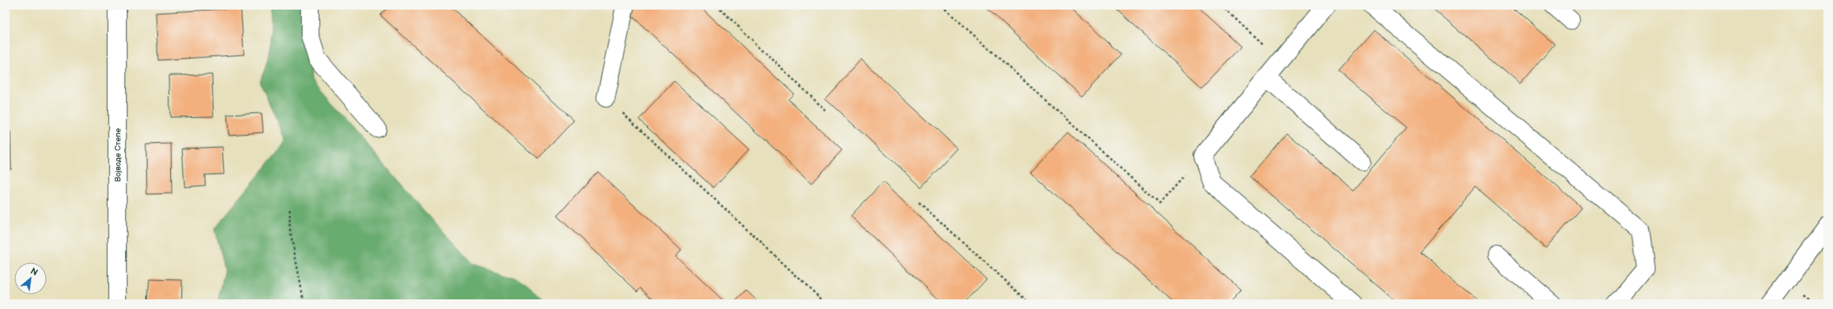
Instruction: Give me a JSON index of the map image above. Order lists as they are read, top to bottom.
{
  "streets": {
    "street": ["Војводе Степе"]
  },
  "north": "top right"
}
